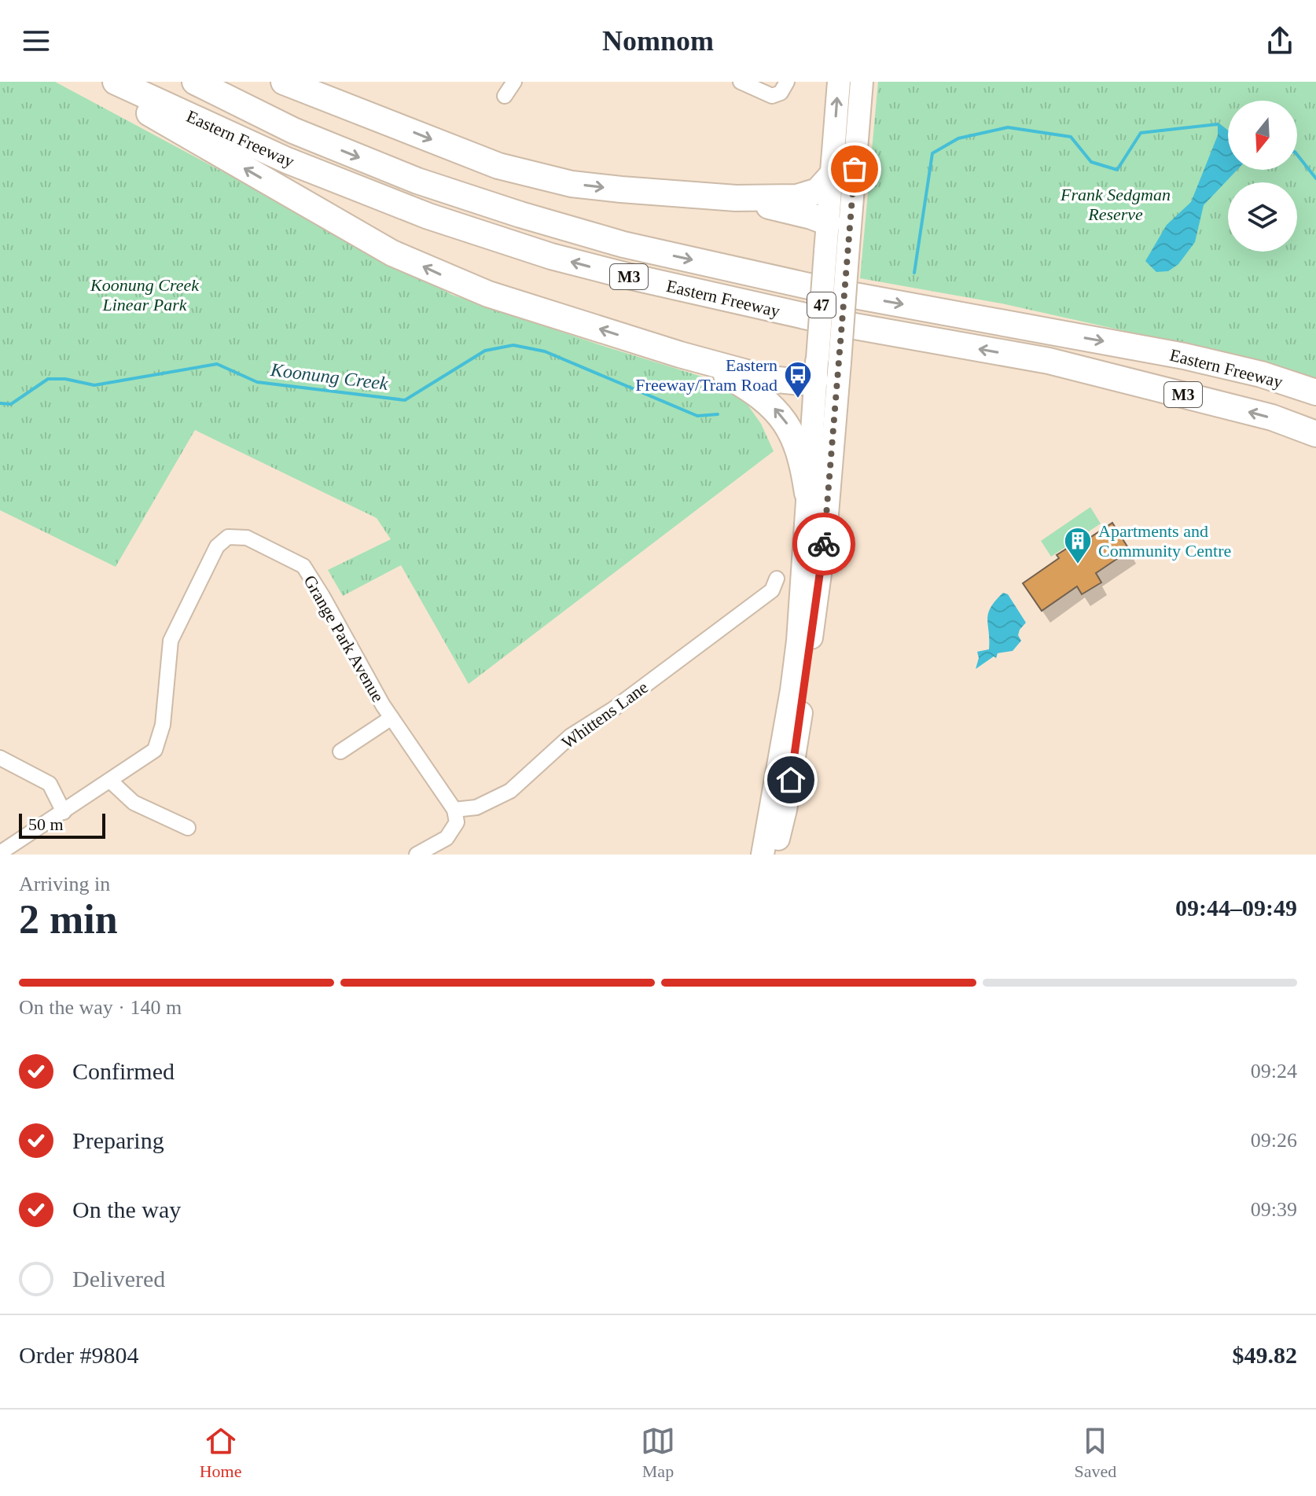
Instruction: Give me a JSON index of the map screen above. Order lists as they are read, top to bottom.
{
  "streets": {
    "highway": ["Eastern Freeway", "M3"],
    "main road": ["47"],
    "street": ["Grange Park Avenue", "Whittens Lane"]
  },
  "crossings": [
    ["Grange Park Avenue", "Whittens Lane"]
  ],
  "water": ["Koonung Creek"],
  "parks": ["Frank Sedgman Reserve", "Koonung Creek Linear Park"],
  "places": {
    "bus stop": ["Eastern Freeway/Tram Road"],
    "building": ["Apartments and Community Centre"]
  },
  "scale_bar": "50 m",
  "north": "bottom",
  "page": {
    "header": "Nomnom",
    "scale": "50 m",
    "heading": ["2 min", "Arriving in", "09:44–09:49"],
    "panel": ["Order #9804", "$49.82"],
    "bar": "On the way · 140 m",
    "list": [
      ["Confirmed", "09:24"],
      ["Preparing", "09:26"],
      ["On the way", "09:39"],
      "Delivered"
    ],
    "tabs": ["Home", "Map", "Saved"]
  }
}
